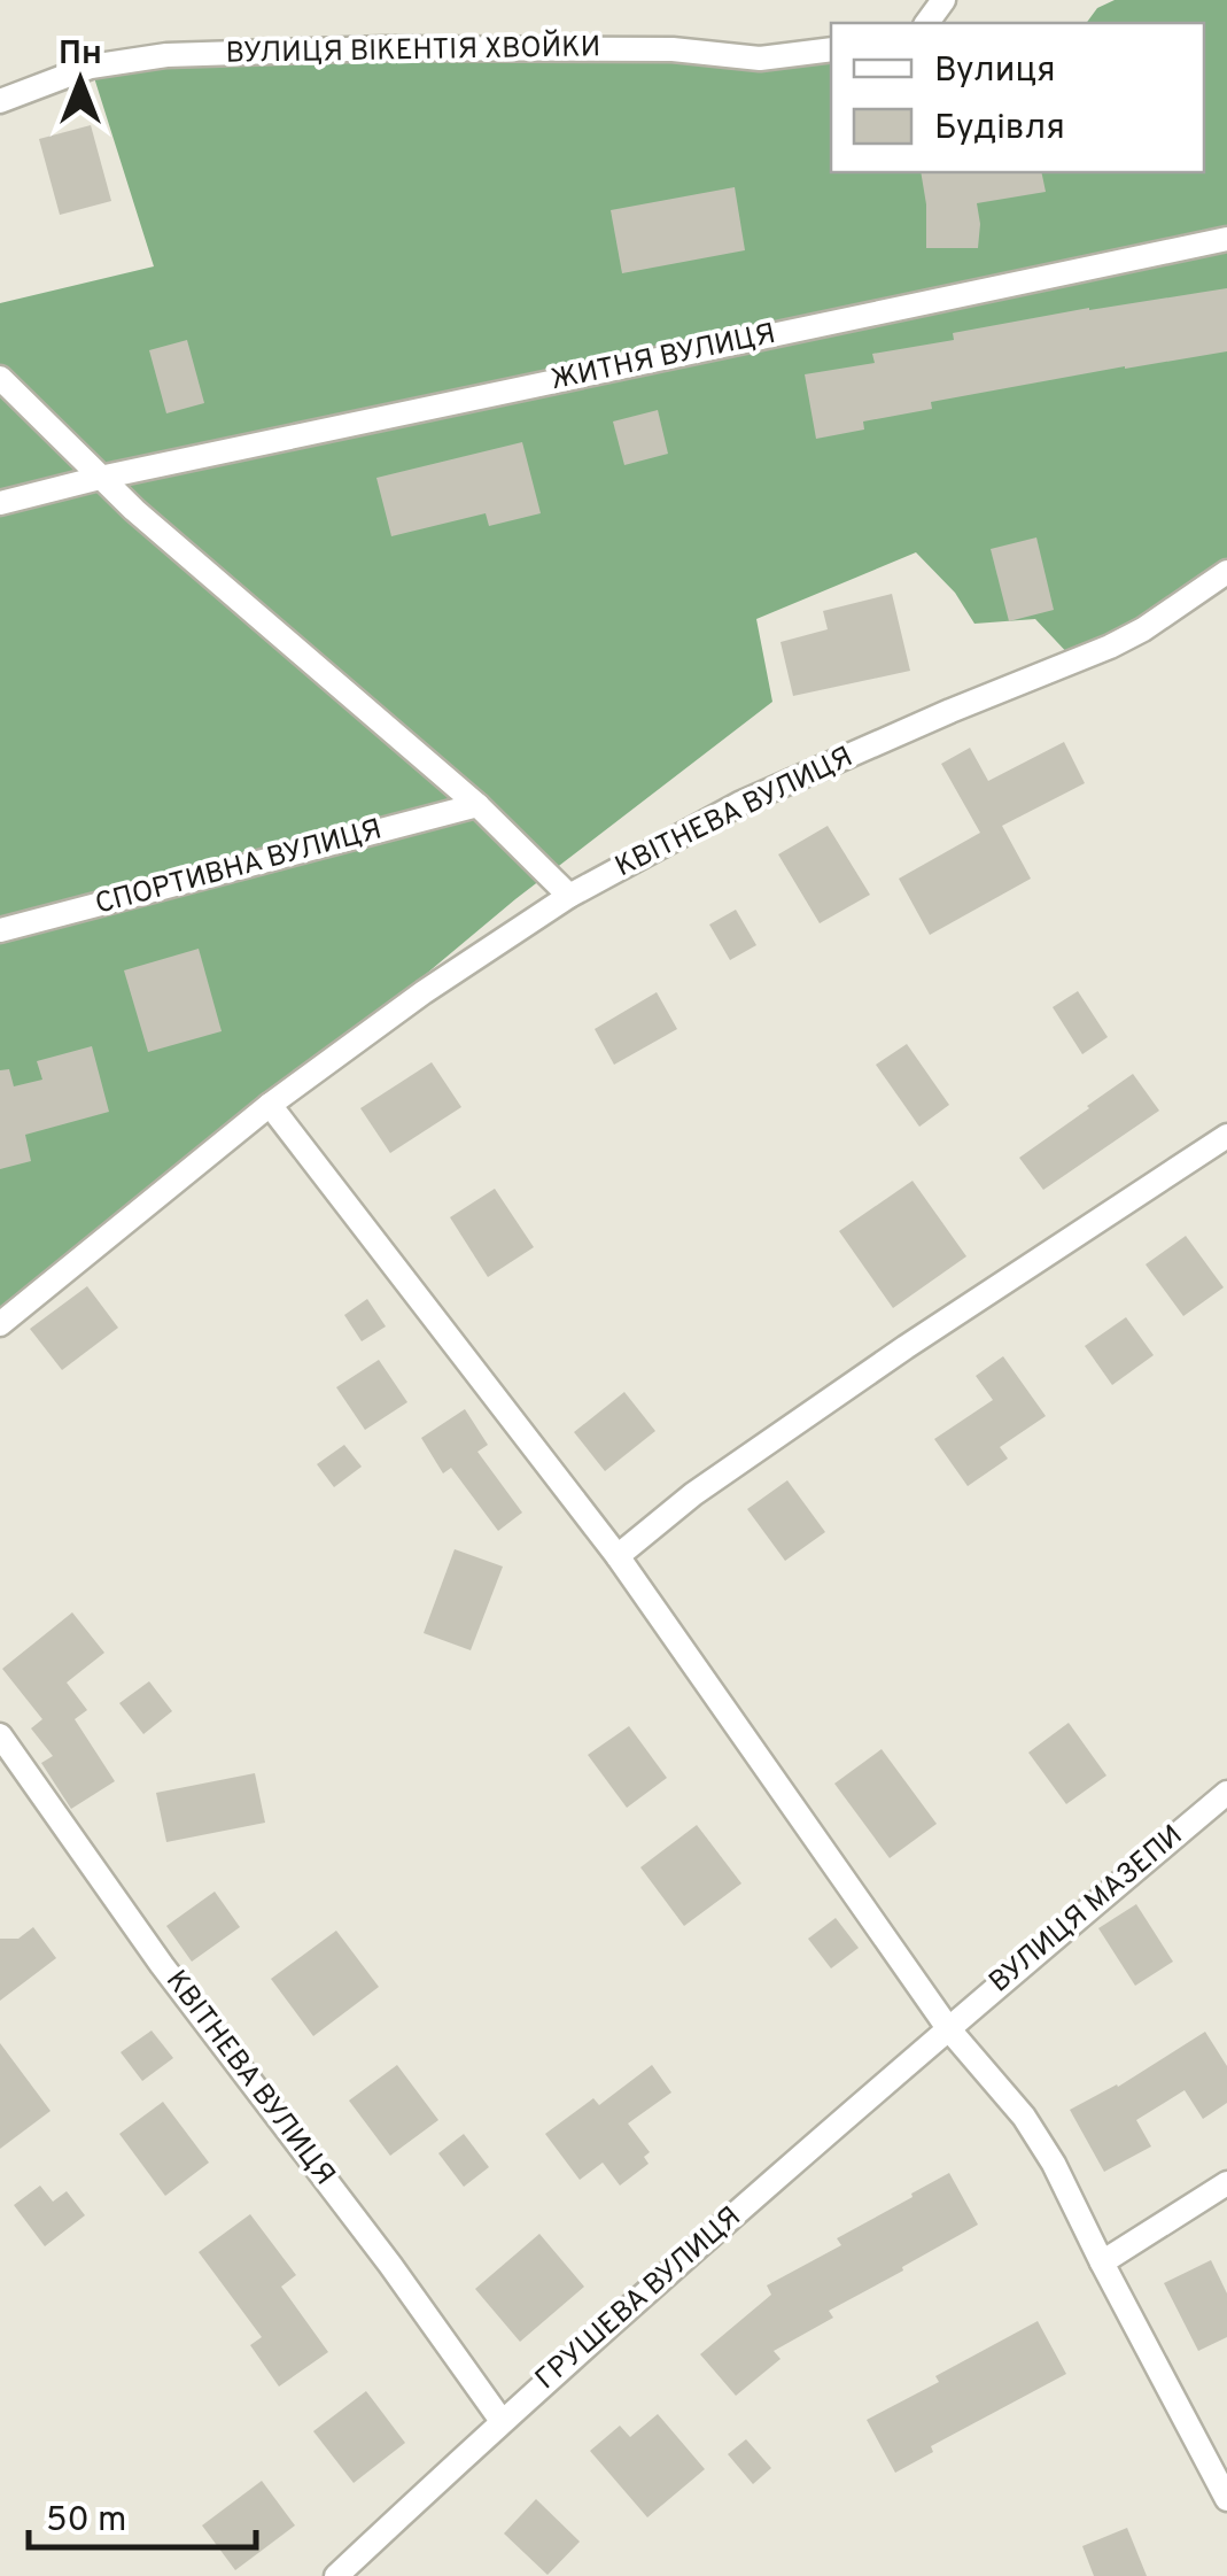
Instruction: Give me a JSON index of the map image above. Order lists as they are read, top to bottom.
{
  "streets": {
    "street": [
      "ВУЛИЦЯ ВІКЕНТІЯ ХВОЙКИ",
      "ЖИТНЯ ВУЛИЦЯ",
      "КВІТНЕВА ВУЛИЦЯ",
      "СПОРТИВНА ВУЛИЦЯ",
      "ВУЛИЦЯ МАЗЕПИ",
      "ГРУШЕВА ВУЛИЦЯ"
    ]
  },
  "crossings": [
    ["КВІТНЕВА ВУЛИЦЯ", "ГРУШЕВА ВУЛИЦЯ"],
    ["ВУЛИЦЯ МАЗЕПИ", "ГРУШЕВА ВУЛИЦЯ"]
  ],
  "legend": ["Вулиця", "Будівля"],
  "scale_bar": "50 m",
  "north": "top"
}
